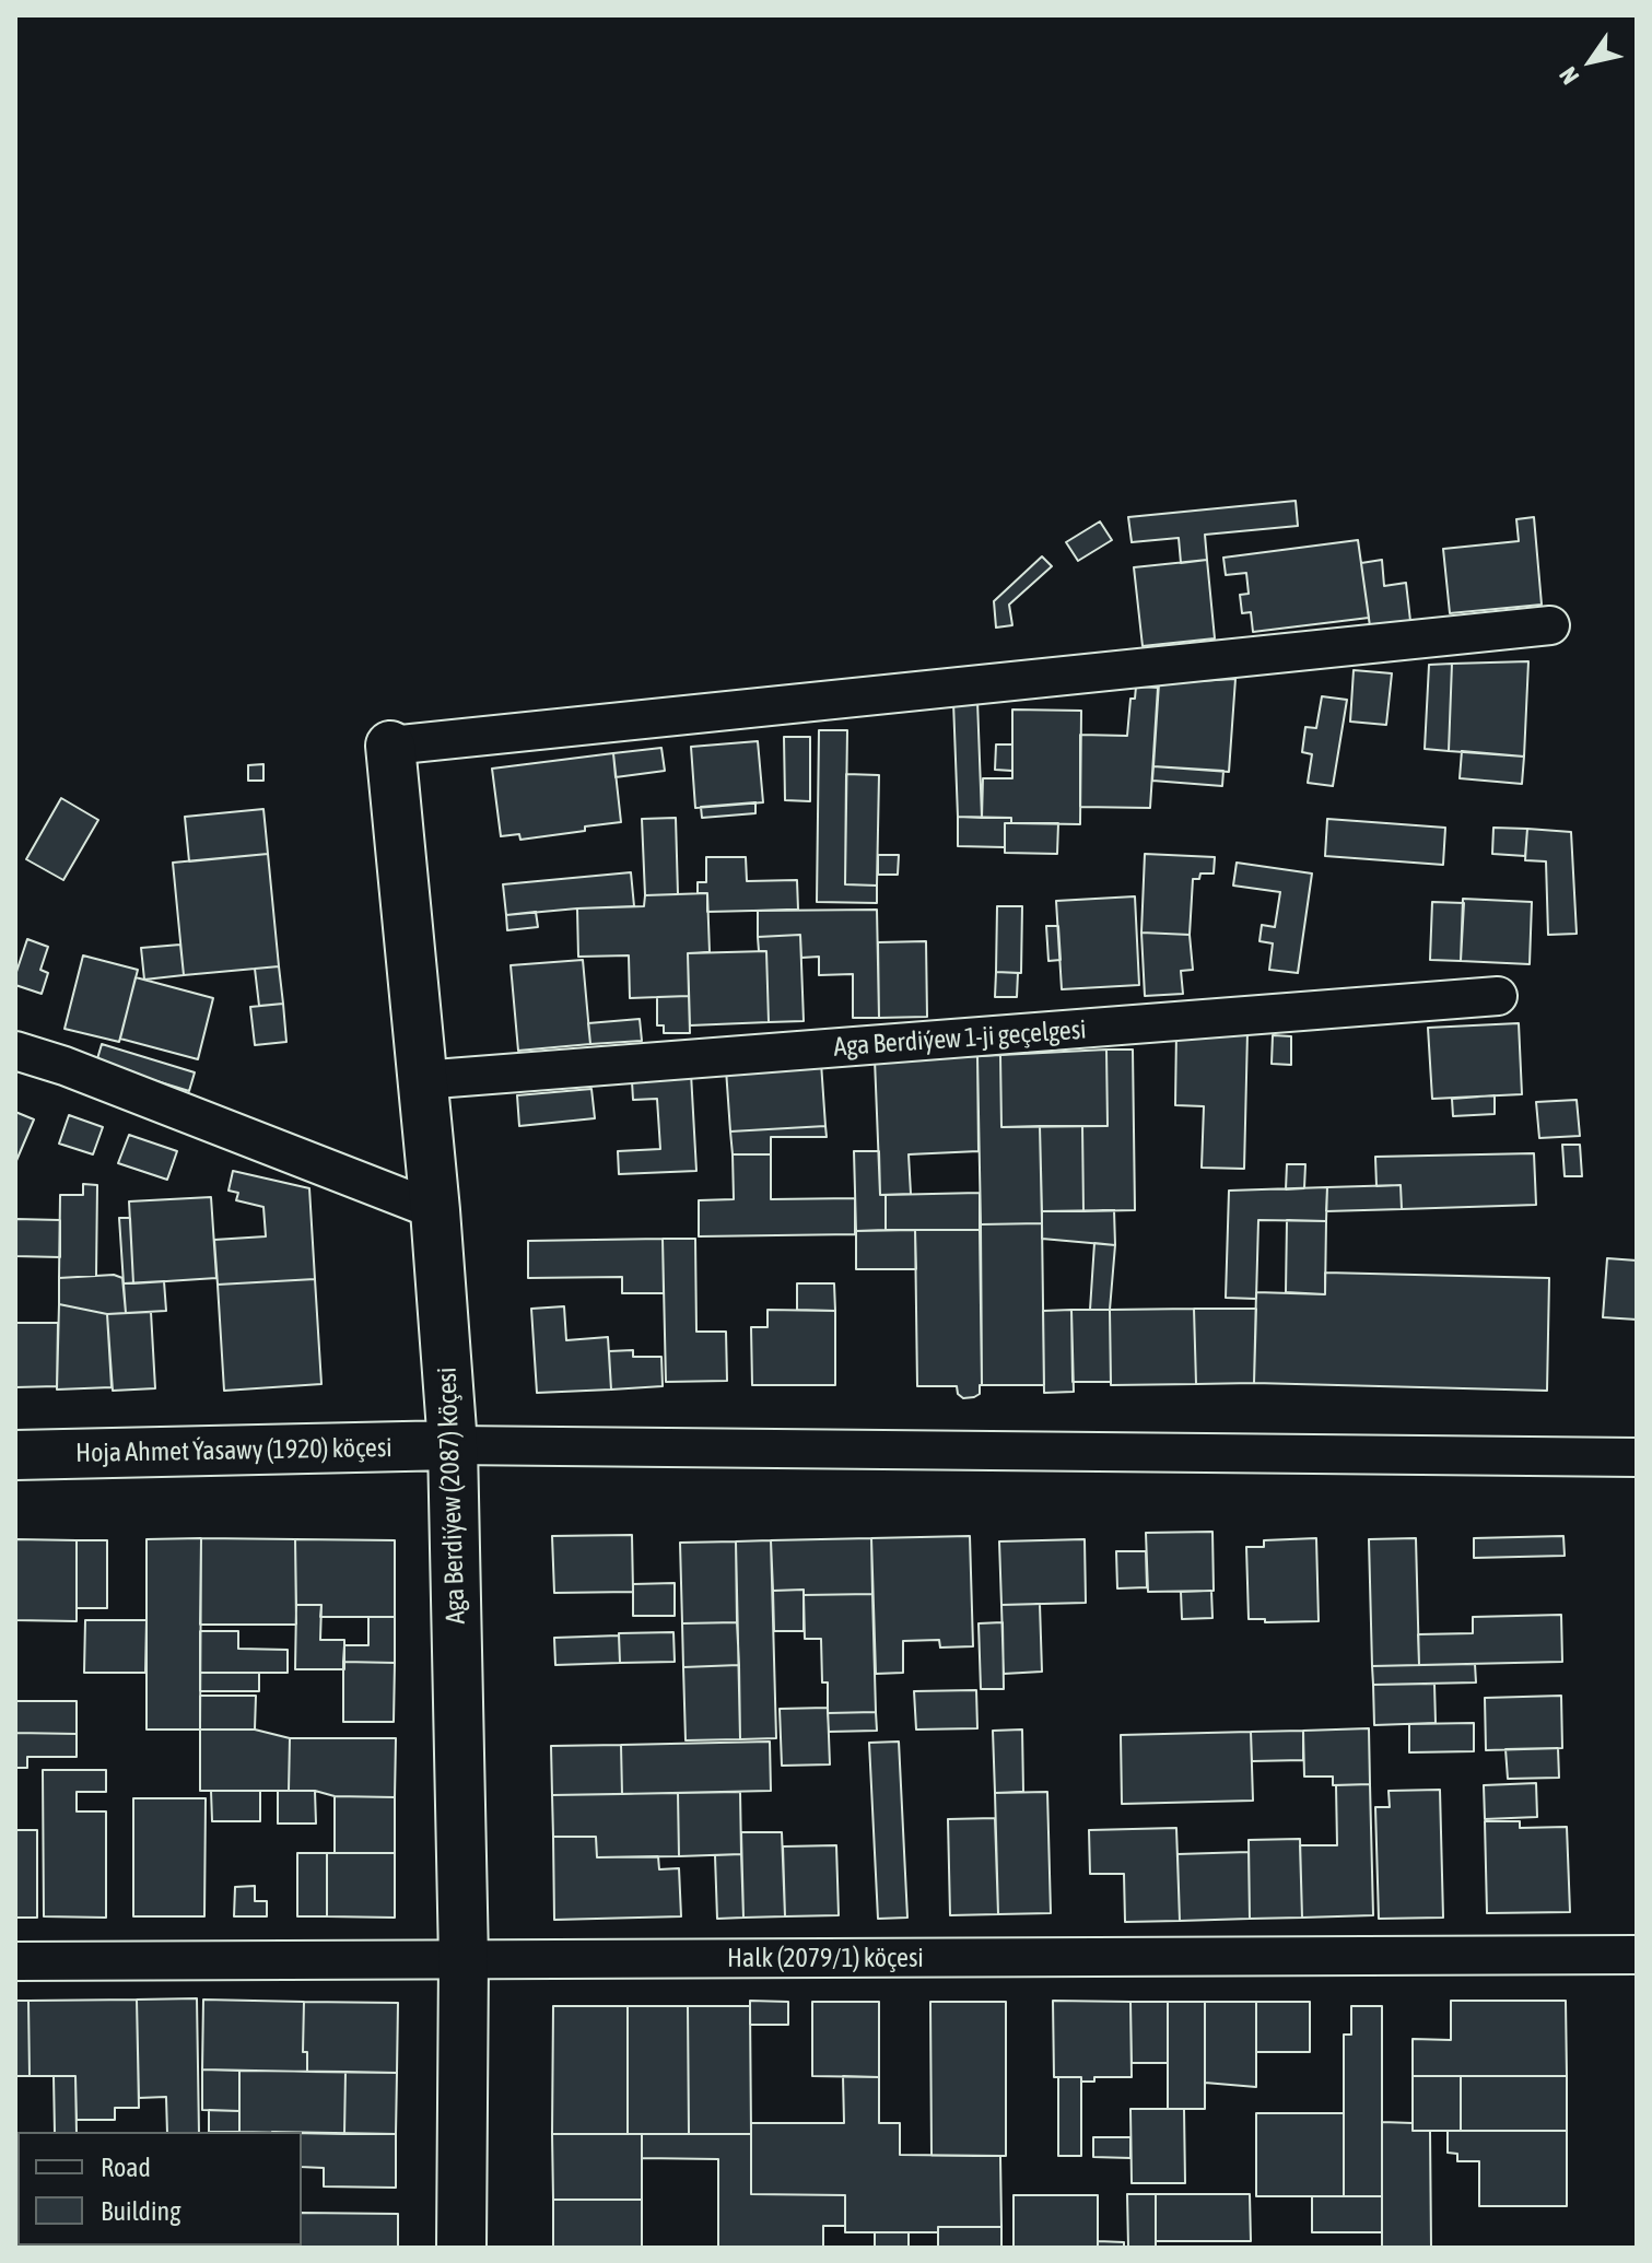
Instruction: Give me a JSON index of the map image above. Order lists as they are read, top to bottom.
{
  "streets": {
    "street": [
      "Aga Berdiýew 1-ji geçelgesi",
      "Hoja Ahmet Ýasawy (1920) köçesi",
      "Aga Berdiýew (2087) köçesi",
      "Halk (2079/1) köçesi"
    ]
  },
  "crossings": [
    ["Aga Berdiýew 1-ji geçelgesi", "Aga Berdiýew (2087) köçesi"],
    ["Hoja Ahmet Ýasawy (1920) köçesi", "Aga Berdiýew (2087) köçesi"],
    ["Aga Berdiýew (2087) köçesi", "Halk (2079/1) köçesi"]
  ],
  "legend": ["Road", "Building"],
  "north": "bottom left"
}
